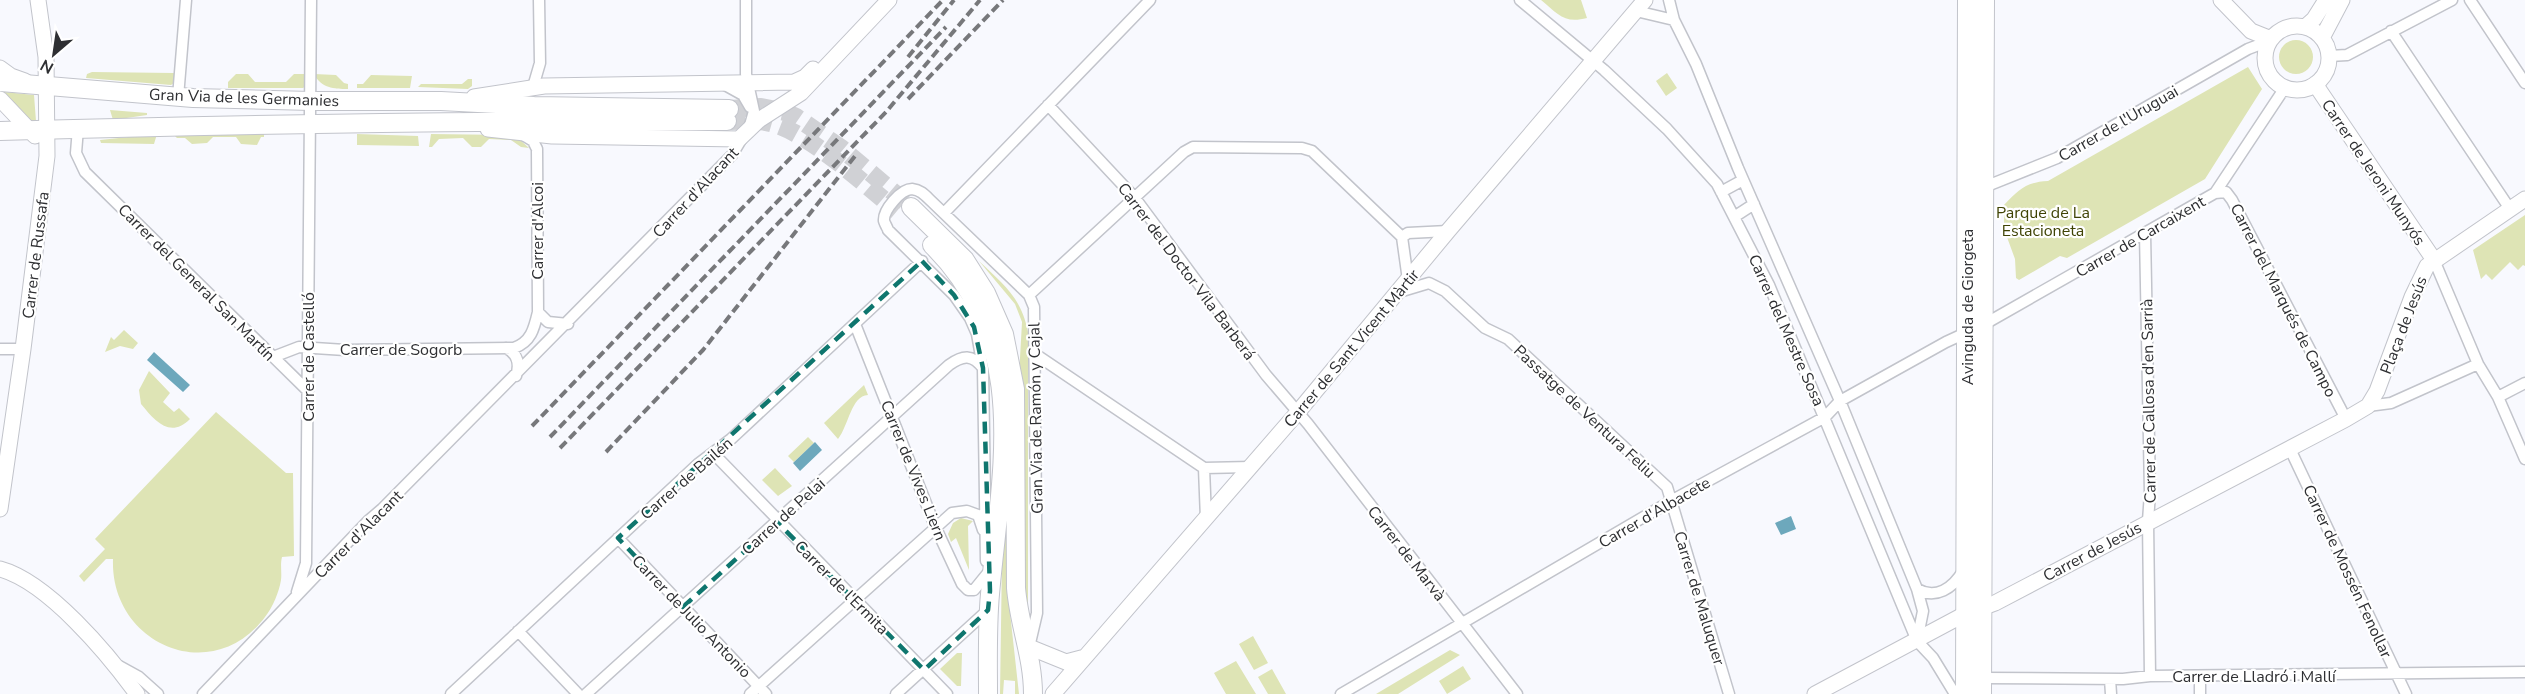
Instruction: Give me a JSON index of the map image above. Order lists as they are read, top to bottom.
{
  "streets": {
    "main road": [
      "Gran Via de les Germanies",
      "Carrer de Jeroni Munyós",
      "Carrer de Russafa",
      "Avinguda de Giorgeta",
      "Plaça de Jesús",
      "Carrer de Sant Vicent Màrtir",
      "Gran Via de Ramón y Cajal",
      "Carrer de Jesús"
    ],
    "street": [
      "Carrer de l'Uruguai",
      "Carrer d'Alacant",
      "Carrer d'Alcoi",
      "Carrer de Carcaixent",
      "Carrer del Doctor Vila Barberá",
      "Carrer del General San Martín",
      "Carrer del Marqués de Campo",
      "Carrer del Mestre Sosa",
      "Carrer de Sogorb",
      "Carrer de Castelló",
      "Carrer de Callosa d'en Sarrià",
      "Passatge de Ventura Feliu",
      "Carrer de Vives Liern",
      "Carrer de Bailén",
      "Carrer d'Albacete",
      "Carrer de Pelai",
      "Carrer de Marvà",
      "Carrer de Mossén Fenollar",
      "Carrer de l'Ermita",
      "Carrer de Maluquer",
      "Carrer de Julio Antonio",
      "Carrer de Lladró i Mallí"
    ]
  },
  "crossings": [
    ["Gran Via de les Germanies", "Carrer d'Alacant"],
    ["Gran Via de les Germanies", "Carrer d'Alcoi"],
    ["Gran Via de les Germanies", "Carrer de Russafa"],
    ["Gran Via de les Germanies", "Carrer del General San Martín"],
    ["Gran Via de les Germanies", "Carrer de Castelló"],
    ["Carrer de l'Uruguai", "Carrer de Jeroni Munyós"],
    ["Carrer de l'Uruguai", "Carrer de Carcaixent"],
    ["Carrer de l'Uruguai", "Avinguda de Giorgeta"],
    ["Carrer de Jeroni Munyós", "Carrer de Carcaixent"],
    ["Carrer de Jeroni Munyós", "Plaça de Jesús"],
    ["Carrer d'Alacant", "Carrer de Castelló"],
    ["Carrer d'Alcoi", "Carrer de Sogorb"],
    ["Carrer de Carcaixent", "Carrer del Marqués de Campo"],
    ["Carrer de Carcaixent", "Avinguda de Giorgeta"],
    ["Carrer de Carcaixent", "Carrer de Callosa d'en Sarrià"],
    ["Carrer de Carcaixent", "Carrer d'Albacete"],
    ["Carrer del Doctor Vila Barberá", "Carrer de Sant Vicent Màrtir"],
    ["Carrer del Doctor Vila Barberá", "Carrer de Marvà"],
    ["Carrer del General San Martín", "Carrer de Sogorb"],
    ["Carrer del General San Martín", "Carrer de Castelló"],
    ["Carrer del Marqués de Campo", "Carrer de Jesús"],
    ["Avinguda de Giorgeta", "Carrer d'Albacete"],
    ["Avinguda de Giorgeta", "Carrer de Jesús"],
    ["Plaça de Jesús", "Carrer de Jesús"],
    ["Carrer del Mestre Sosa", "Carrer de Sant Vicent Màrtir"],
    ["Carrer del Mestre Sosa", "Carrer d'Albacete"],
    ["Carrer del Mestre Sosa", "Carrer de Jesús"],
    ["Carrer de Sant Vicent Màrtir", "Passatge de Ventura Feliu"],
    ["Carrer de Sant Vicent Màrtir", "Carrer de Marvà"],
    ["Carrer de Sogorb", "Carrer de Castelló"],
    ["Carrer de Callosa d'en Sarrià", "Carrer de Jesús"],
    ["Carrer de Callosa d'en Sarrià", "Carrer de Lladró i Mallí"],
    ["Passatge de Ventura Feliu", "Carrer d'Albacete"],
    ["Passatge de Ventura Feliu", "Carrer de Maluquer"],
    ["Gran Via de Ramón y Cajal", "Carrer de Vives Liern"],
    ["Gran Via de Ramón y Cajal", "Carrer de Bailén"],
    ["Gran Via de Ramón y Cajal", "Carrer de Pelai"],
    ["Carrer de Vives Liern", "Carrer de Bailén"],
    ["Carrer de Vives Liern", "Carrer de Pelai"],
    ["Carrer de Bailén", "Carrer de l'Ermita"],
    ["Carrer de Bailén", "Carrer de Julio Antonio"],
    ["Carrer d'Albacete", "Carrer de Marvà"],
    ["Carrer d'Albacete", "Carrer de Maluquer"],
    ["Carrer de Pelai", "Carrer de l'Ermita"],
    ["Carrer de Pelai", "Carrer de Julio Antonio"],
    ["Carrer de Jesús", "Carrer de Mossén Fenollar"],
    ["Carrer de Mossén Fenollar", "Carrer de Lladró i Mallí"]
  ],
  "parks": ["Parque de La Estacioneta"],
  "north": "bottom left"
}
